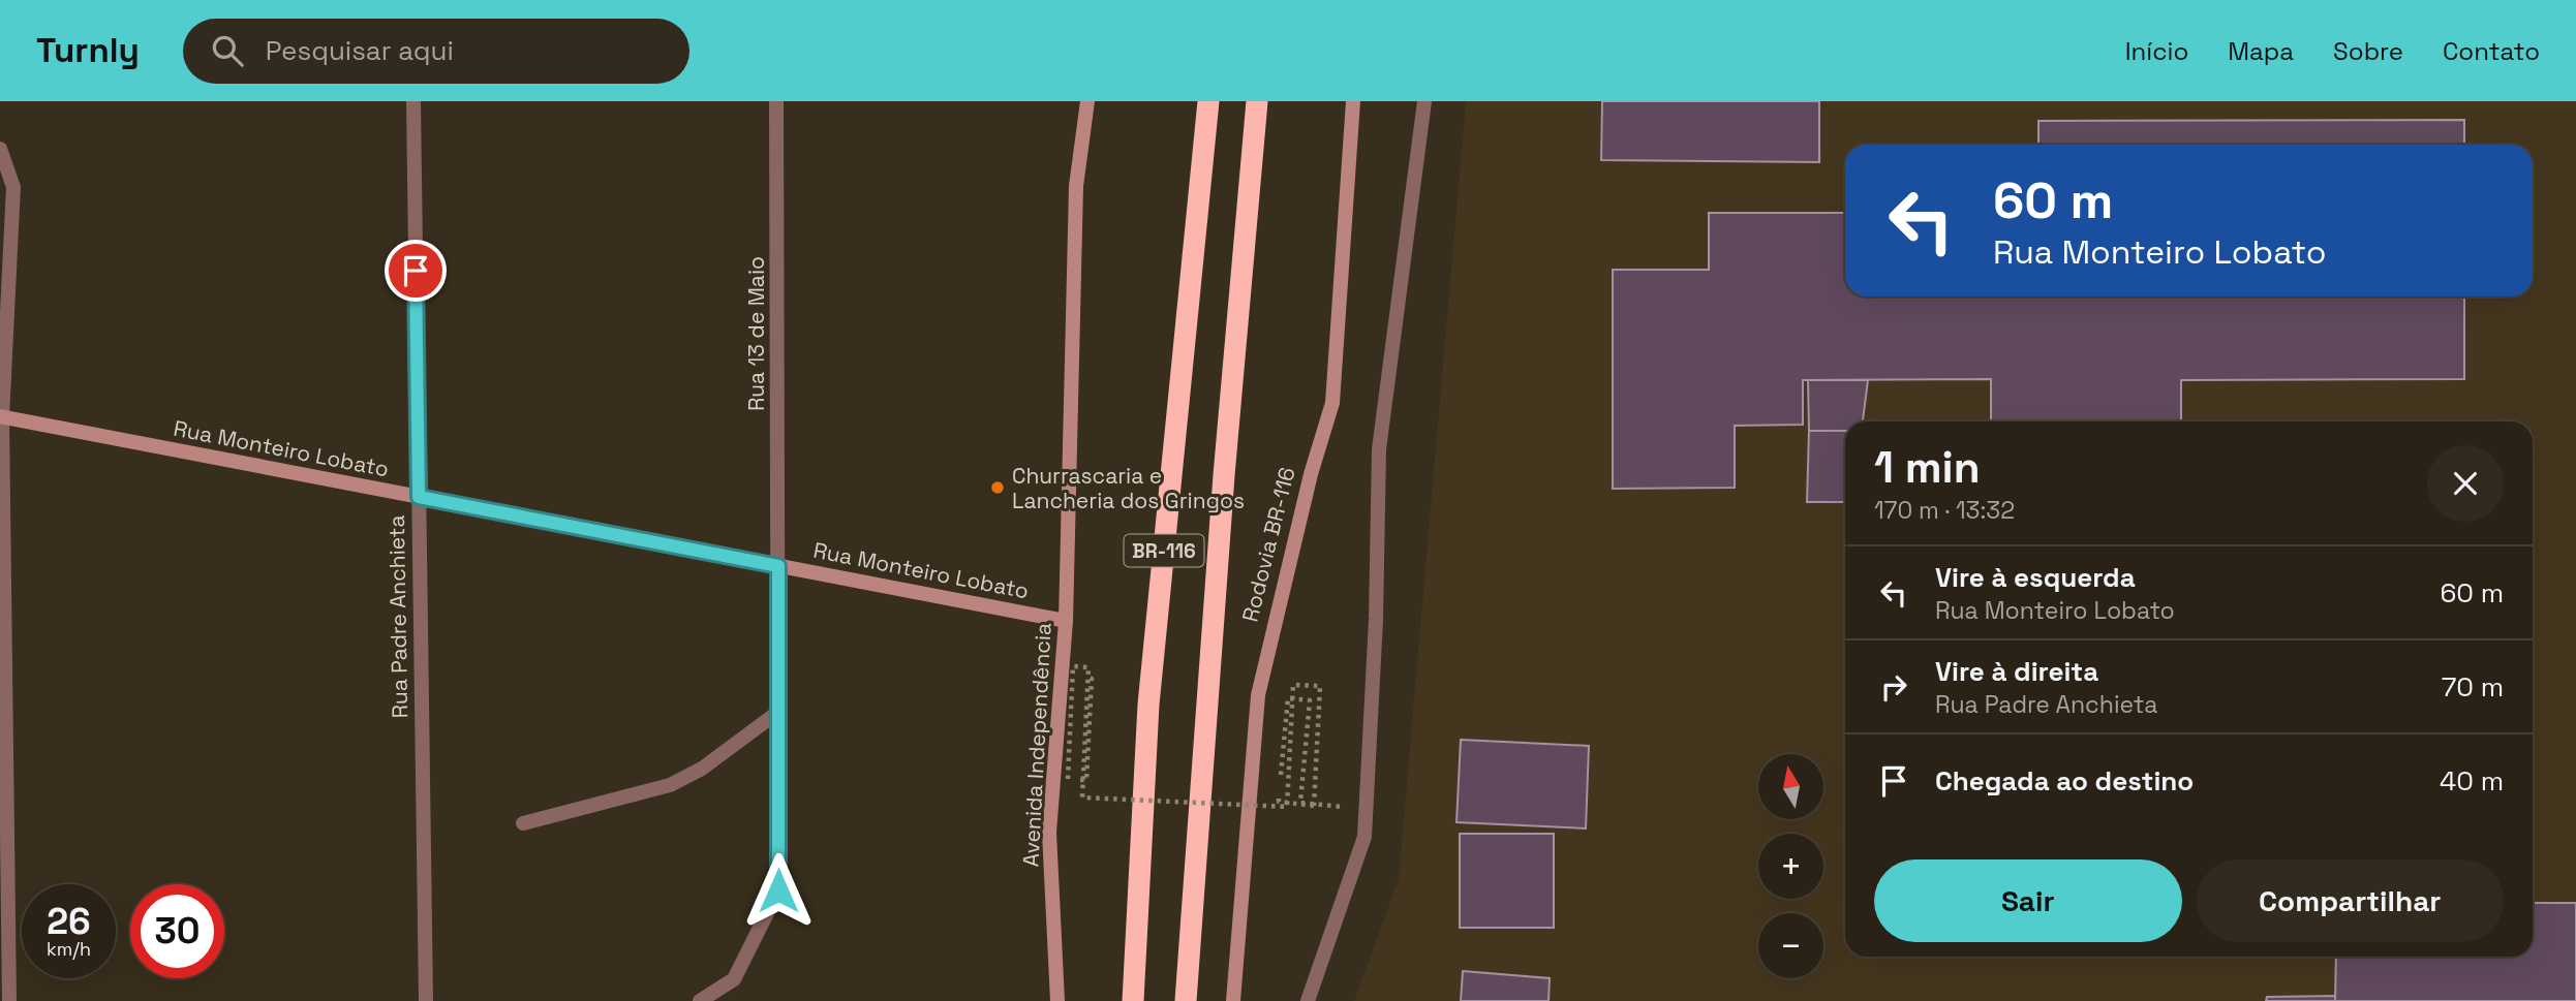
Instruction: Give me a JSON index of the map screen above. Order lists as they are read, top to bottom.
{
  "streets": {
    "highway": ["Rodovia BR-116", "BR-116"],
    "street": [
      "Rua 13 de Maio",
      "Rua Monteiro Lobato",
      "Rua Padre Anchieta",
      "Avenida Independência"
    ]
  },
  "crossings": [
    ["Rua 13 de Maio", "Rua Monteiro Lobato"],
    ["Rua Monteiro Lobato", "Rua Padre Anchieta"],
    ["Rua Monteiro Lobato", "Avenida Independência"]
  ],
  "places": ["Churrascaria e Lancheria dos Gringos"],
  "north": "top",
  "page": {
    "header": "Turnly",
    "search": "Pesquisar aqui",
    "nav": [
      "Início",
      "Mapa",
      "Sobre",
      "Contato"
    ],
    "turn": ["60 m", "Rua Monteiro Lobato"],
    "heading": ["1 min", "170 m · 13:32"],
    "list": [
      {
        "name": "Vire à esquerda",
        "note": "Rua Monteiro Lobato",
        "value": "60 m"
      },
      {
        "name": "Vire à direita",
        "note": "Rua Padre Anchieta",
        "value": "70 m"
      },
      {
        "name": "Chegada ao destino",
        "value": "40 m"
      }
    ],
    "map_buttons": ["+", "−"],
    "buttons": ["Sair", "Compartilhar"],
    "speed": "26 km/h",
    "limit": "30"
  }
}
